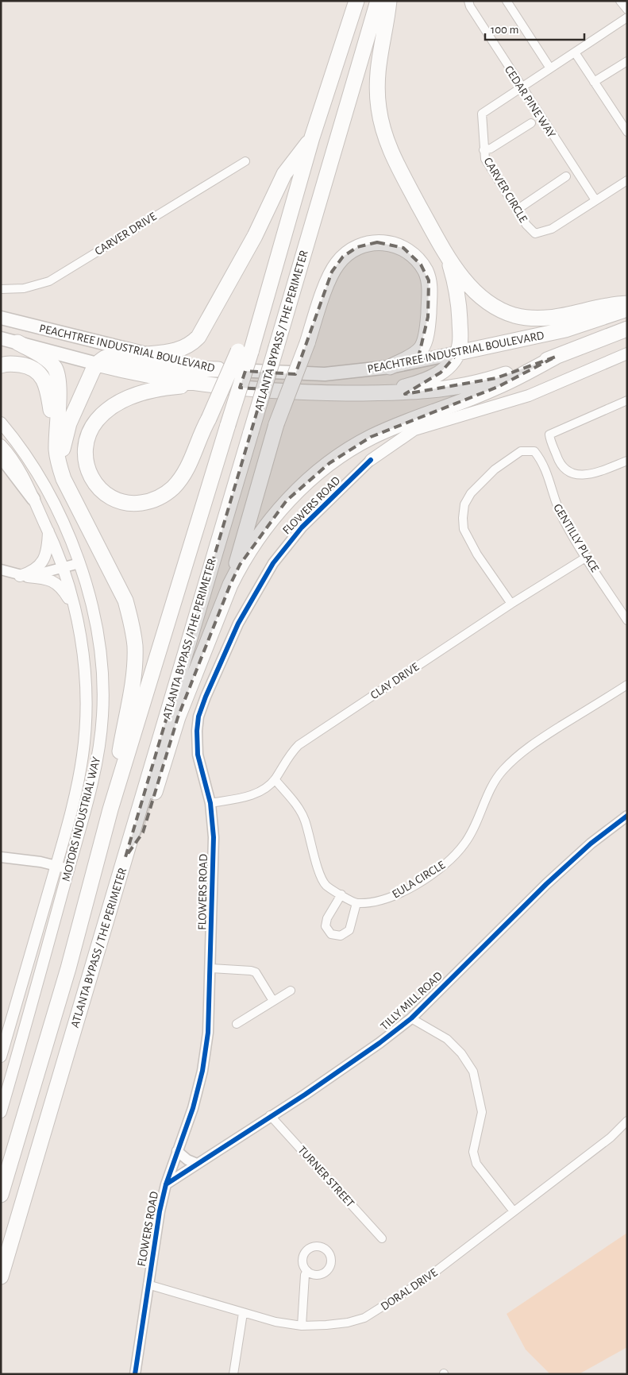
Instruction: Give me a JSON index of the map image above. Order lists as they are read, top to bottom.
{
  "streets": {
    "highway": ["ATLANTA BYPASS / THE PERIMETER", "PEACHTREE INDUSTRIAL BOULEVARD"],
    "main road": ["FLOWERS ROAD", "MOTORS INDUSTRIAL WAY"],
    "street": [
      "CEDAR PINE WAY",
      "CARVER CIRCLE",
      "CARVER DRIVE",
      "GENTILLY PLACE",
      "CLAY DRIVE",
      "EULA CIRCLE",
      "TILLY MILL ROAD",
      "TURNER STREET",
      "DORAL DRIVE"
    ]
  },
  "crossings": [
    ["CEDAR PINE WAY", "CARVER CIRCLE"],
    ["FLOWERS ROAD", "CLAY DRIVE"],
    ["FLOWERS ROAD", "TILLY MILL ROAD"],
    ["FLOWERS ROAD", "DORAL DRIVE"],
    ["GENTILLY PLACE", "CLAY DRIVE"],
    ["TILLY MILL ROAD", "TURNER STREET"]
  ],
  "scale_bar": "100 m"
}
